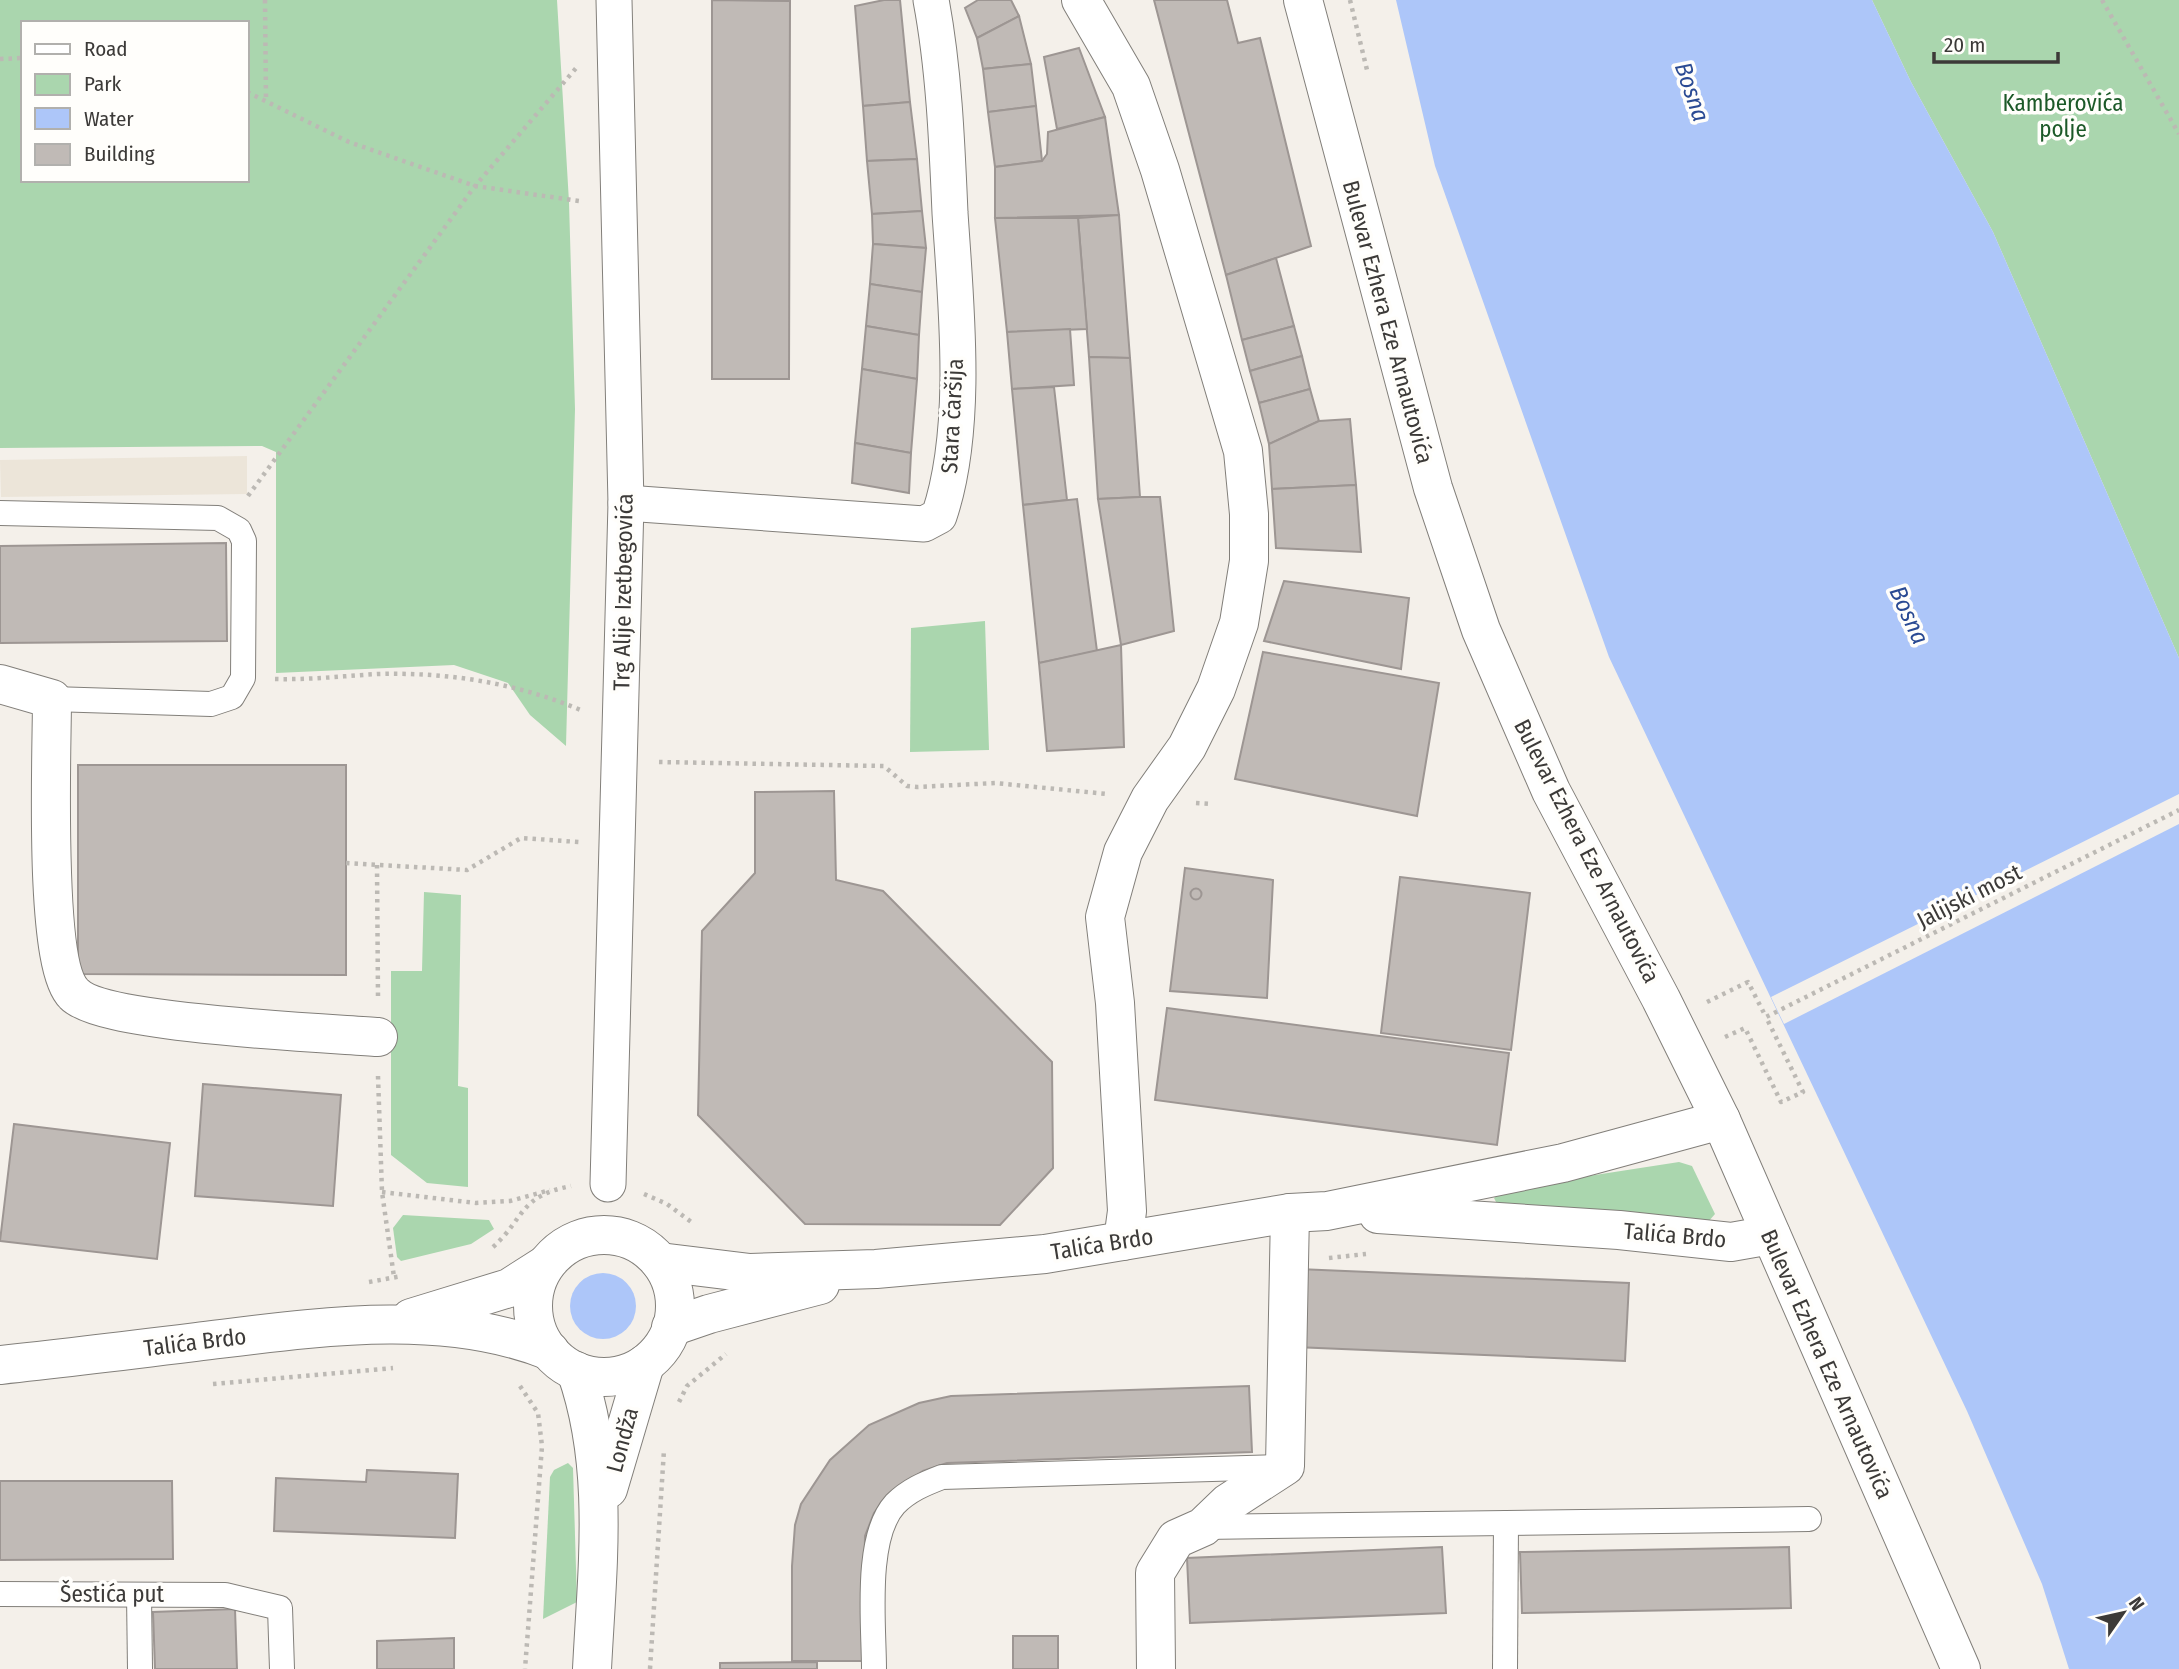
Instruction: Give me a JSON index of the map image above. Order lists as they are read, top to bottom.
{
  "streets": {
    "street": [
      "Bulevar Ezhera Eze Arnautovića",
      "Stara čaršija",
      "Trg Alije Izetbegovića",
      "Talića Brdo",
      "Londža"
    ],
    "lane": ["Šestića put"],
    "path": ["Jalijski most"]
  },
  "crossings": [
    ["Bulevar Ezhera Eze Arnautovića", "Talića Brdo"],
    ["Stara čaršija", "Trg Alije Izetbegovića"],
    ["Talića Brdo", "Londža"]
  ],
  "water": ["Bosna"],
  "parks": ["Kamberovića polje"],
  "legend": [
    "Road",
    "Park",
    "Water",
    "Building"
  ],
  "scale_bar": "20 m",
  "north": "top right"
}
